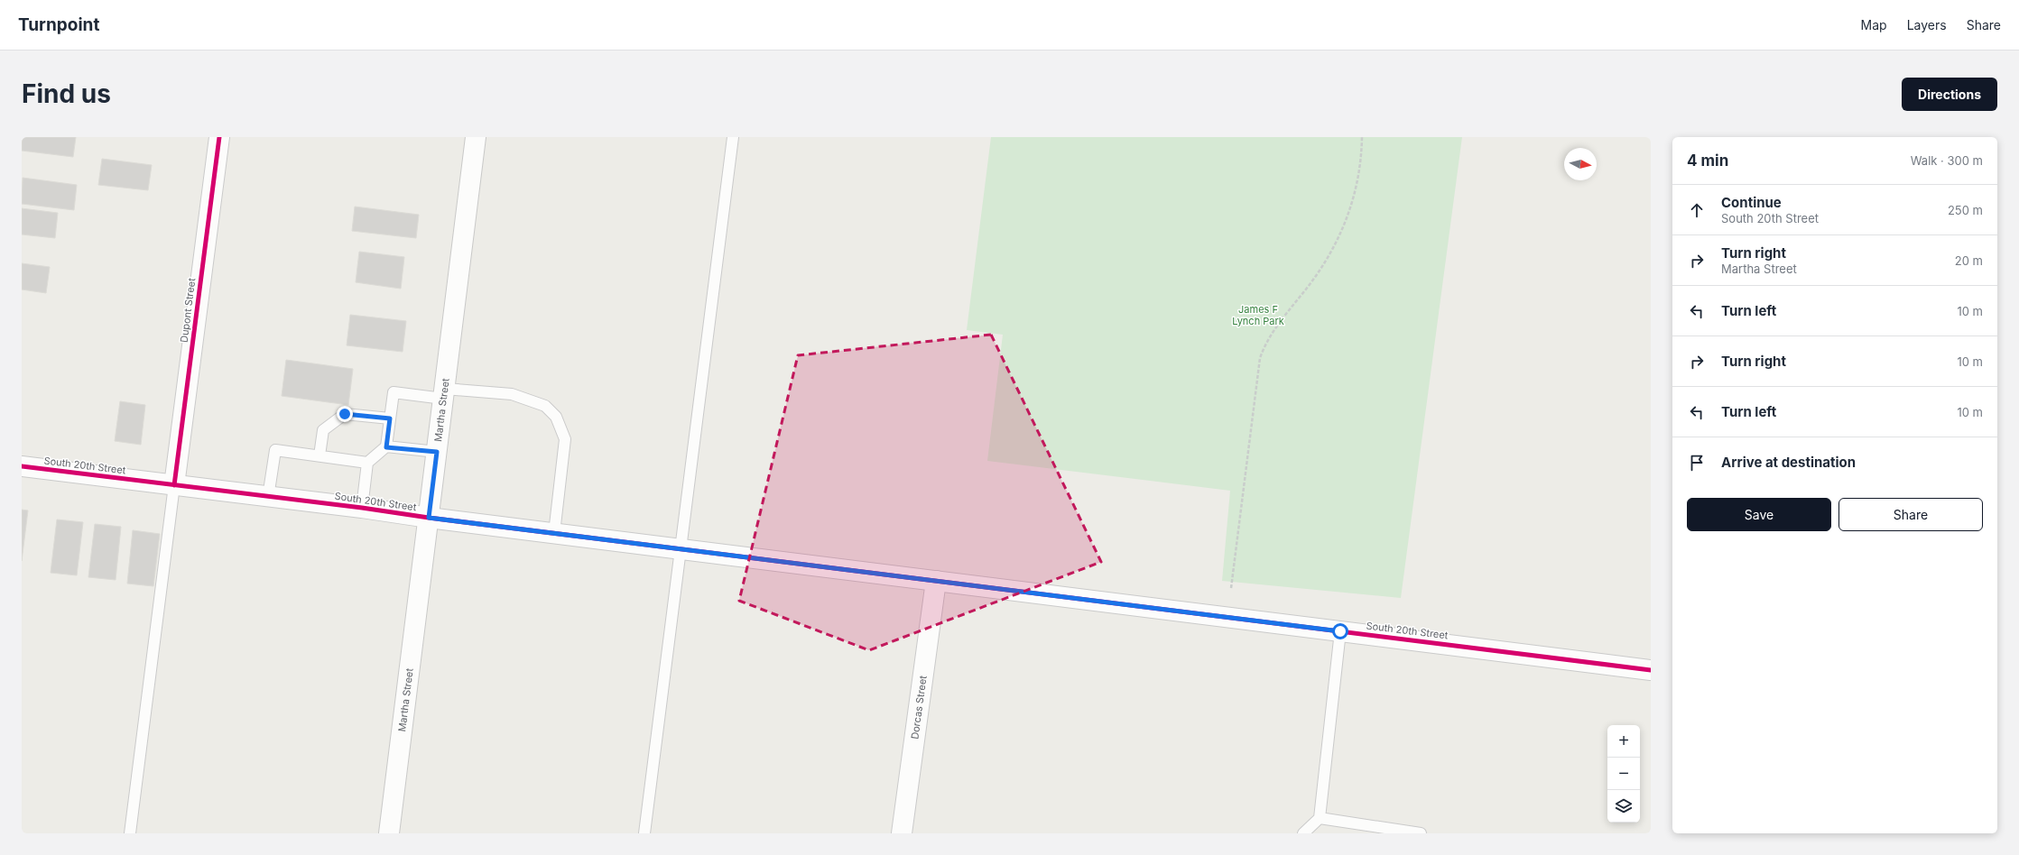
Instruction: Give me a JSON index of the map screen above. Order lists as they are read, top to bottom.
{
  "streets": {
    "street": [
      "Dupont Street",
      "Martha Street",
      "South 20th Street",
      "Dorcas Street"
    ]
  },
  "crossings": [
    ["Dupont Street", "South 20th Street"],
    ["Martha Street", "South 20th Street"],
    ["South 20th Street", "Dorcas Street"]
  ],
  "parks": ["James F Lynch Park"],
  "north": "right",
  "page": {
    "header": "Turnpoint",
    "nav": ["Map", "Layers", "Share"],
    "buttons": [
      "Directions",
      ["Save", "Share"]
    ],
    "title": "Find us",
    "heading": ["4 min", "Walk · 300 m"],
    "list": [
      ["Continue", "South 20th Street", "250 m"],
      ["Turn right", "Martha Street", "20 m"],
      ["Turn left", "10 m"],
      ["Turn right", "10 m"],
      ["Turn left", "10 m"],
      "Arrive at destination"
    ],
    "map_buttons": ["+", "−"]
  }
}
